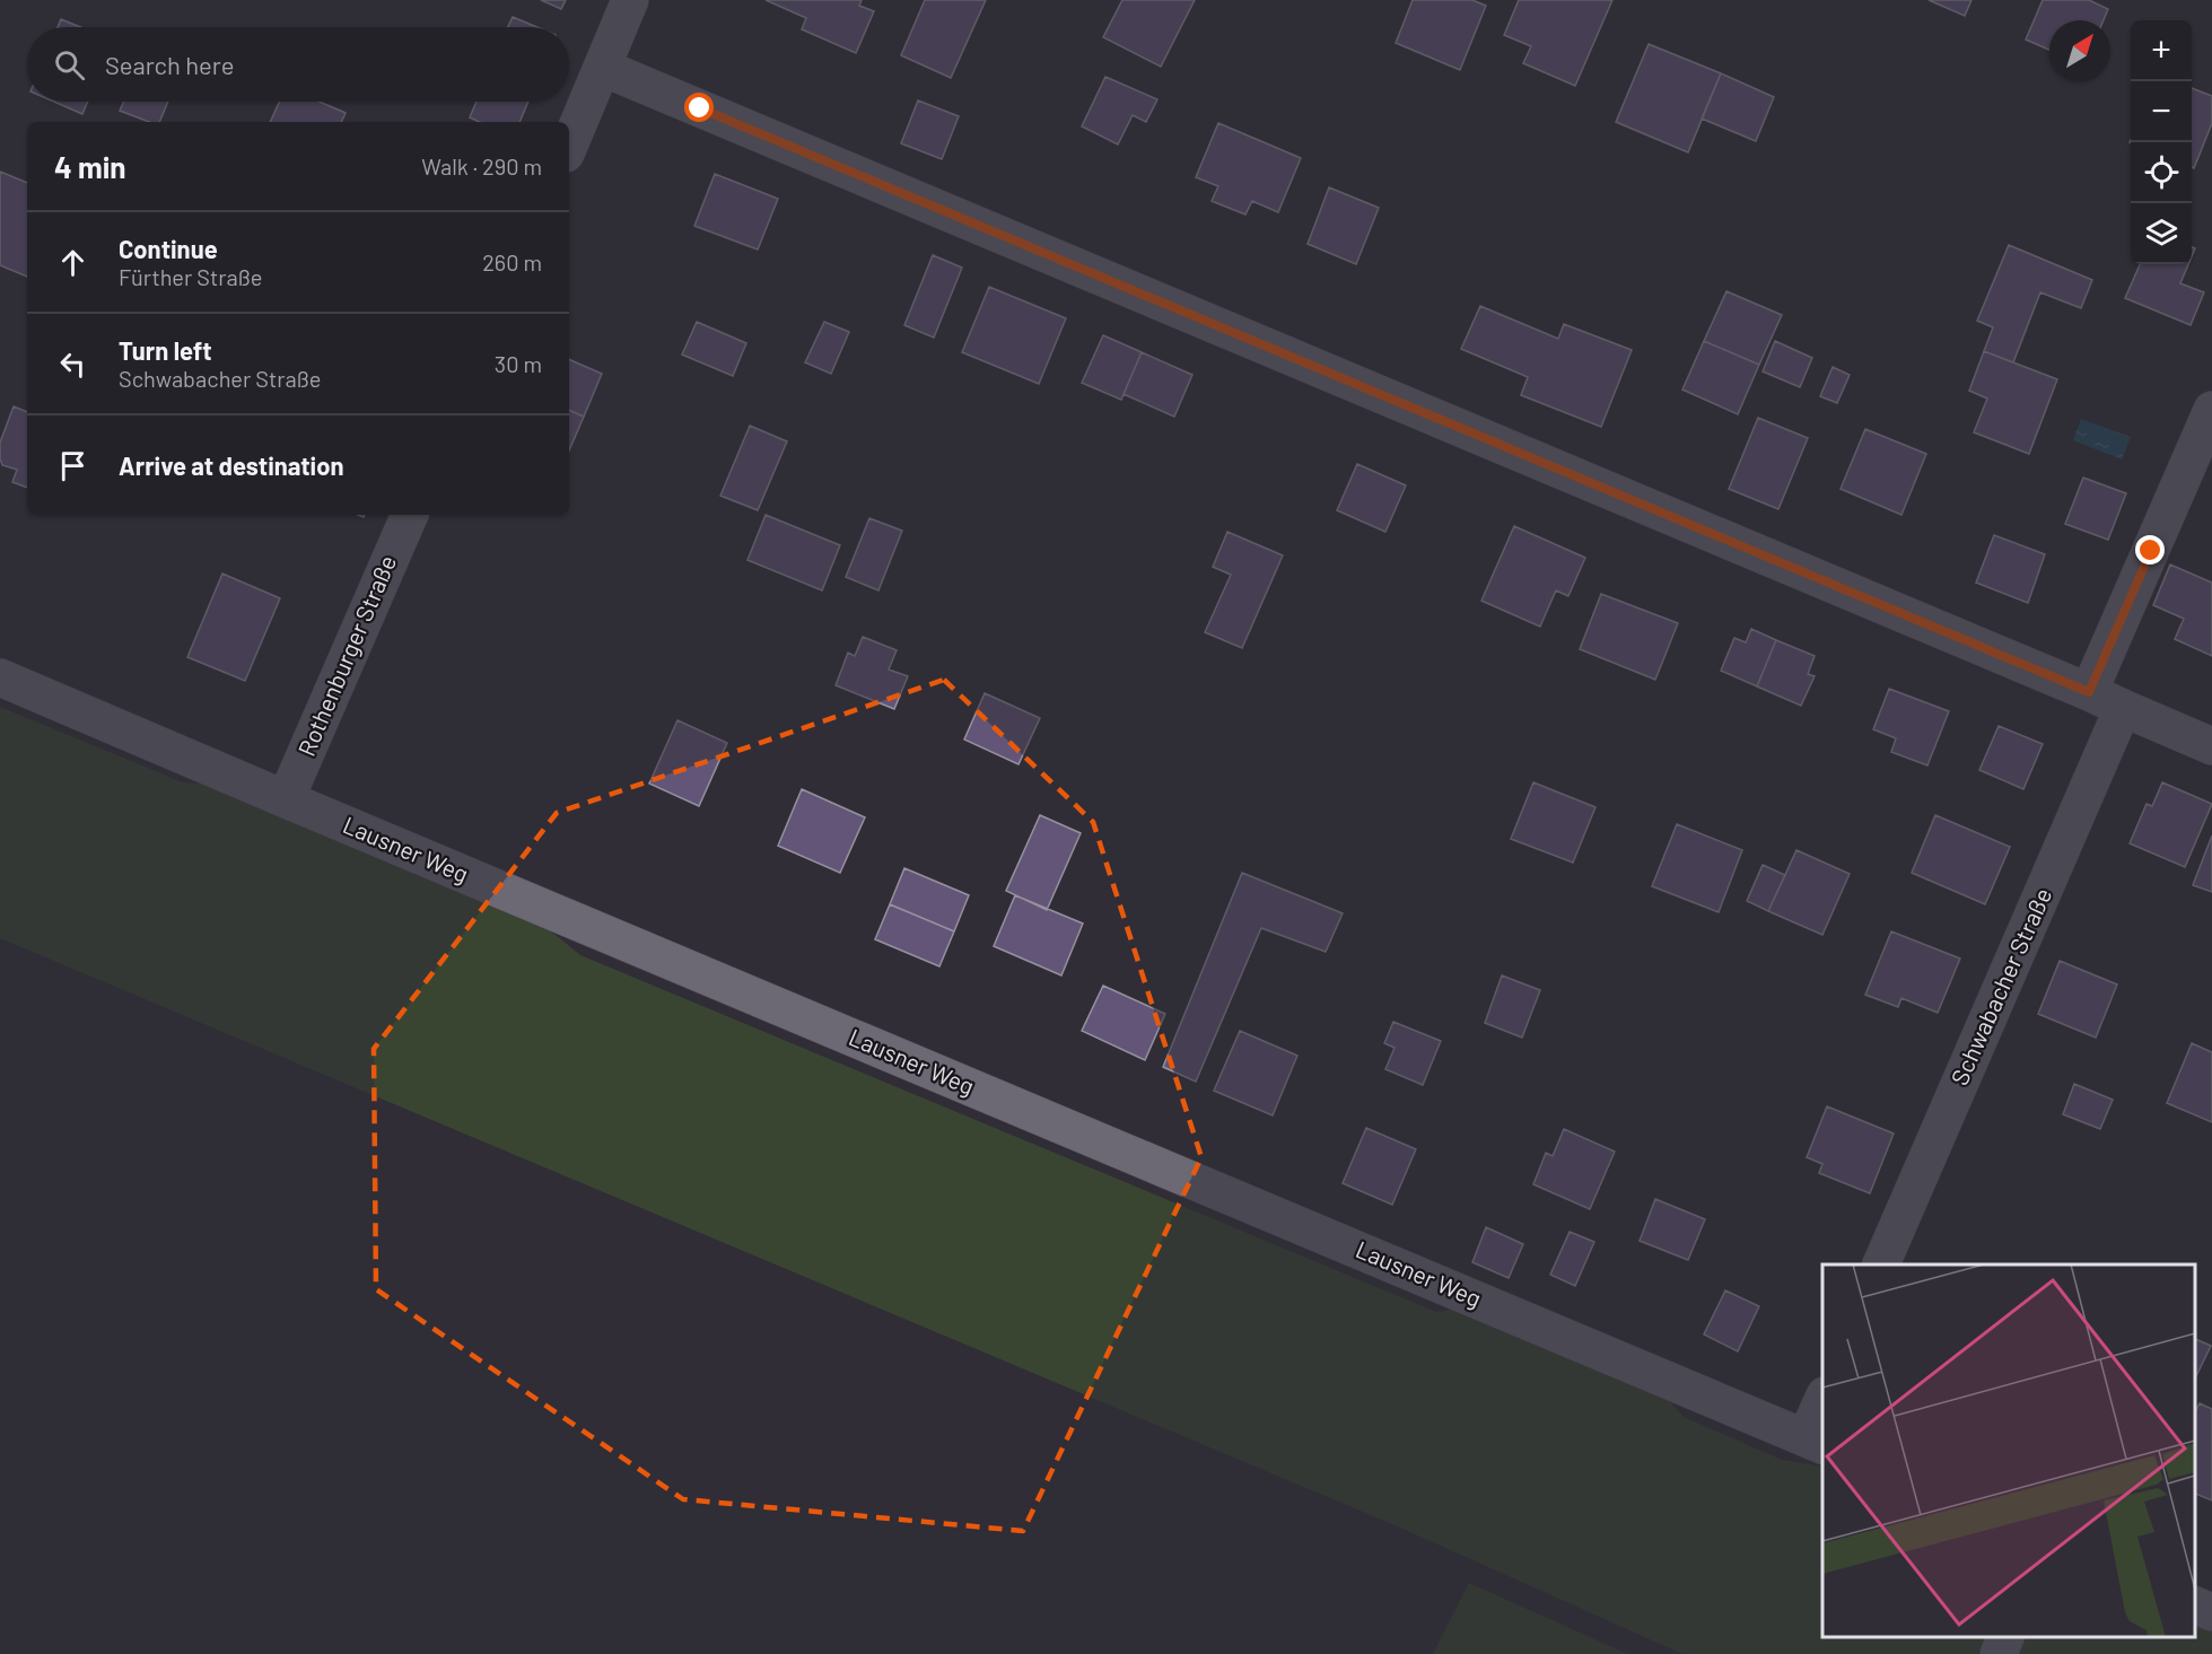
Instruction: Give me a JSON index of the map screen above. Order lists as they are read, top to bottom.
{
  "streets": {
    "street": ["Rothenburger Straße", "Lausner Weg", "Schwabacher Straße"]
  },
  "crossings": [
    ["Rothenburger Straße", "Lausner Weg"]
  ],
  "north": "top right",
  "page": {
    "map_buttons": ["+", "−"],
    "search": "Search here",
    "heading": ["4 min", "Walk · 290 m"],
    "list": [
      ["Continue", "Fürther Straße", "260 m"],
      ["Turn left", "Schwabacher Straße", "30 m"],
      "Arrive at destination"
    ]
  }
}
